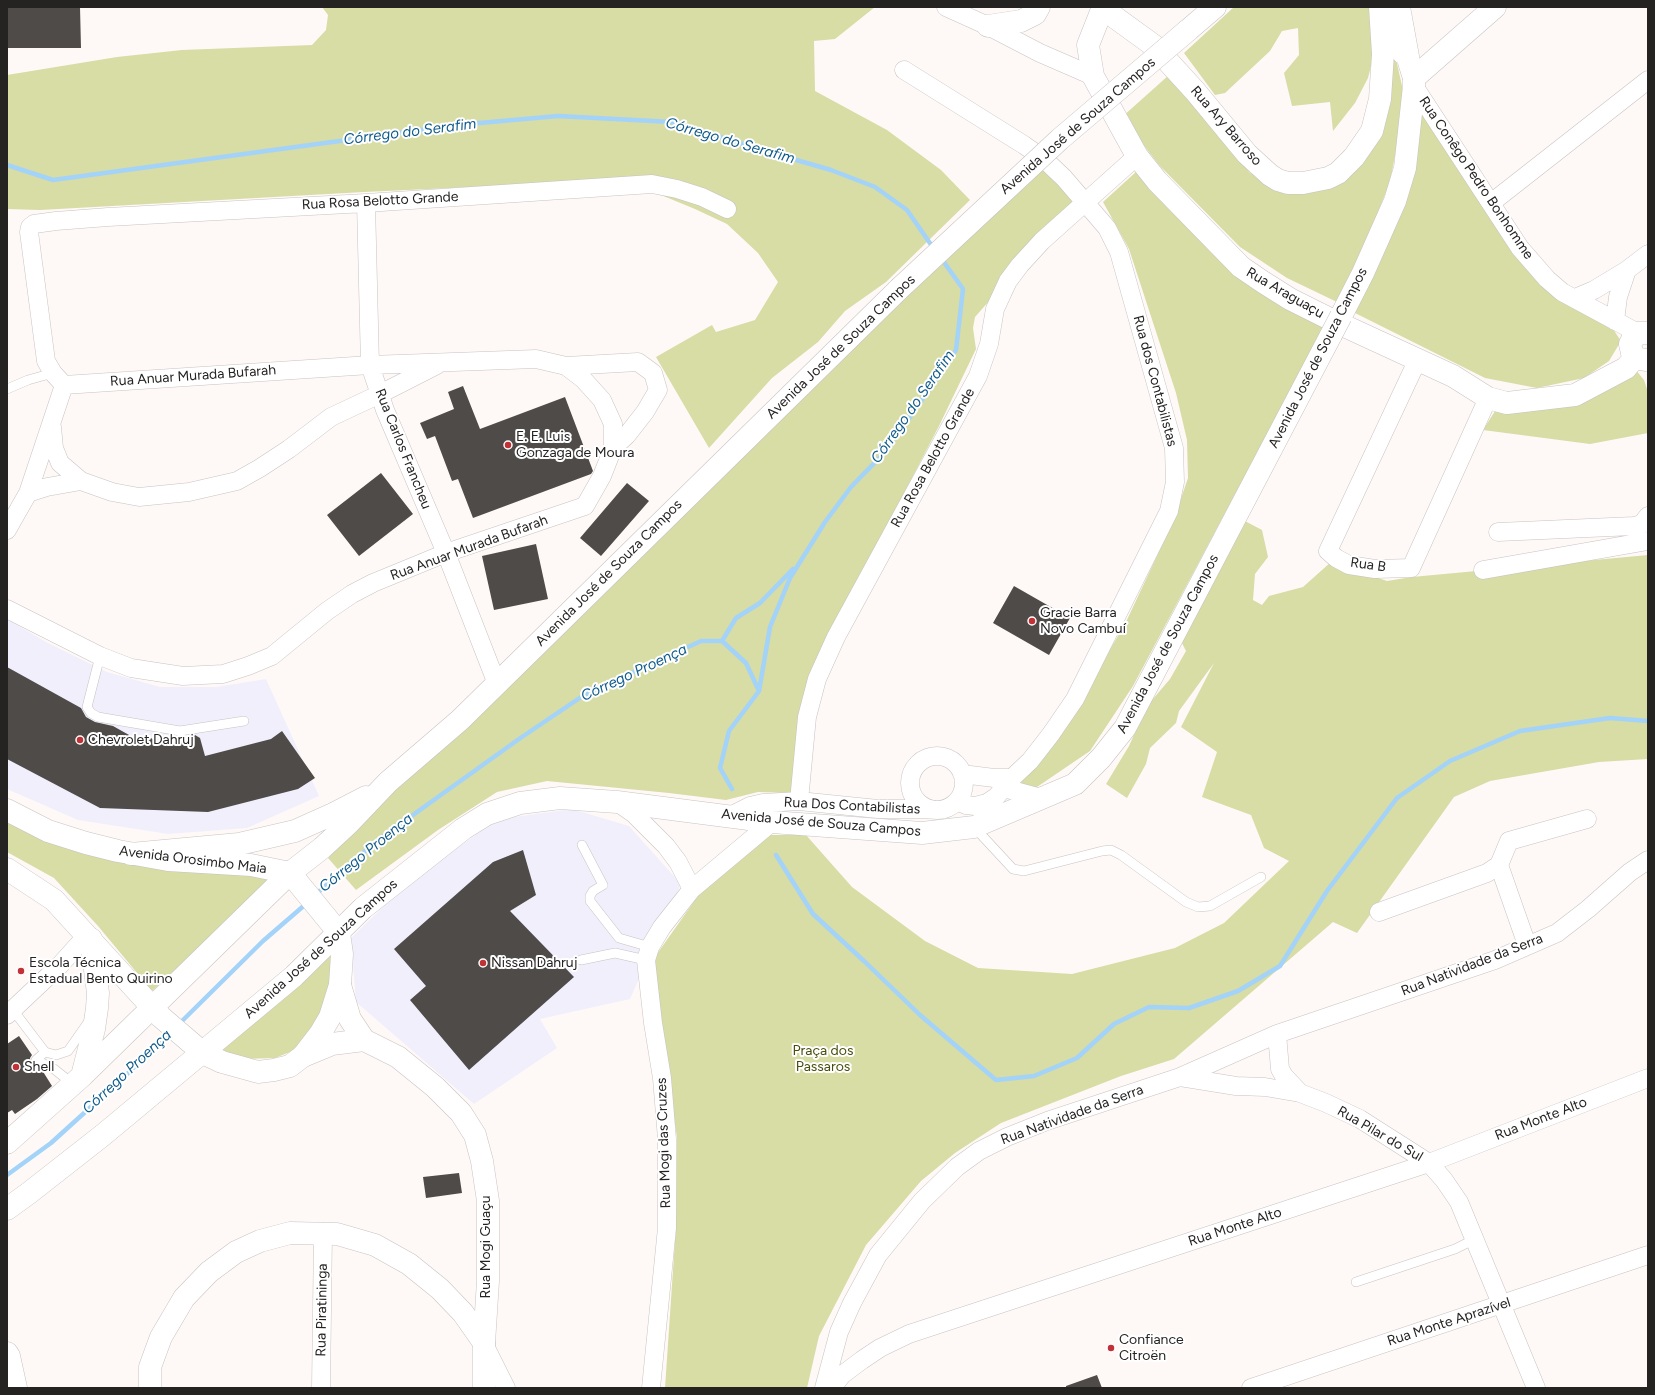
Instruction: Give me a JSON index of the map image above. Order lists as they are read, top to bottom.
{
  "streets": {
    "main road": [
      "Avenida José de Souza Campos",
      "Rua Ary Barroso",
      "Rua Araguaçu",
      "Avenida Orosimbo Maia",
      "Rua Mogi Guaçu"
    ],
    "street": [
      "Rua Conêgo Pedro Bonhomme",
      "Rua Rosa Belotto Grande",
      "Rua Anuar Murada Bufarah",
      "Rua dos Contabilistas",
      "Rua Carlos Francheu",
      "Rua B",
      "Rua Dos Contabilistas",
      "Rua Natividade da Serra",
      "Rua Monte Alto",
      "Rua Pilar do Sul",
      "Rua Mogi das Cruzes",
      "Rua Piratininga",
      "Rua Monte Aprazível"
    ]
  },
  "crossings": [
    ["Avenida José de Souza Campos", "Rua Conêgo Pedro Bonhomme"],
    ["Avenida José de Souza Campos", "Rua Carlos Francheu"],
    ["Avenida José de Souza Campos", "Rua Dos Contabilistas"],
    ["Avenida José de Souza Campos", "Avenida Orosimbo Maia"],
    ["Rua Ary Barroso", "Rua Araguaçu"],
    ["Rua Rosa Belotto Grande", "Rua Araguaçu"],
    ["Rua Rosa Belotto Grande", "Rua Anuar Murada Bufarah"],
    ["Rua Rosa Belotto Grande", "Rua dos Contabilistas"],
    ["Rua Rosa Belotto Grande", "Rua Carlos Francheu"],
    ["Rua Rosa Belotto Grande", "Rua Dos Contabilistas"],
    ["Rua Araguaçu", "Rua B"],
    ["Rua Anuar Murada Bufarah", "Rua Carlos Francheu"],
    ["Rua dos Contabilistas", "Rua Dos Contabilistas"],
    ["Rua Natividade da Serra", "Rua Pilar do Sul"],
    ["Rua Monte Alto", "Rua Pilar do Sul"],
    ["Rua Pilar do Sul", "Rua Monte Aprazível"]
  ],
  "water": ["Córrego do Serafim", "Córrego Proença"],
  "parks": ["Praça dos Passaros"],
  "places": [
    "E. E. Luis Gonzaga de Moura",
    "Gracie Barra Novo Cambuí",
    "Chevrolet Dahruj",
    "Nissan Dahruj",
    "Escola Técnica Estadual Bento Quirino",
    "Shell",
    "Confiance Citroën"
  ]
}
